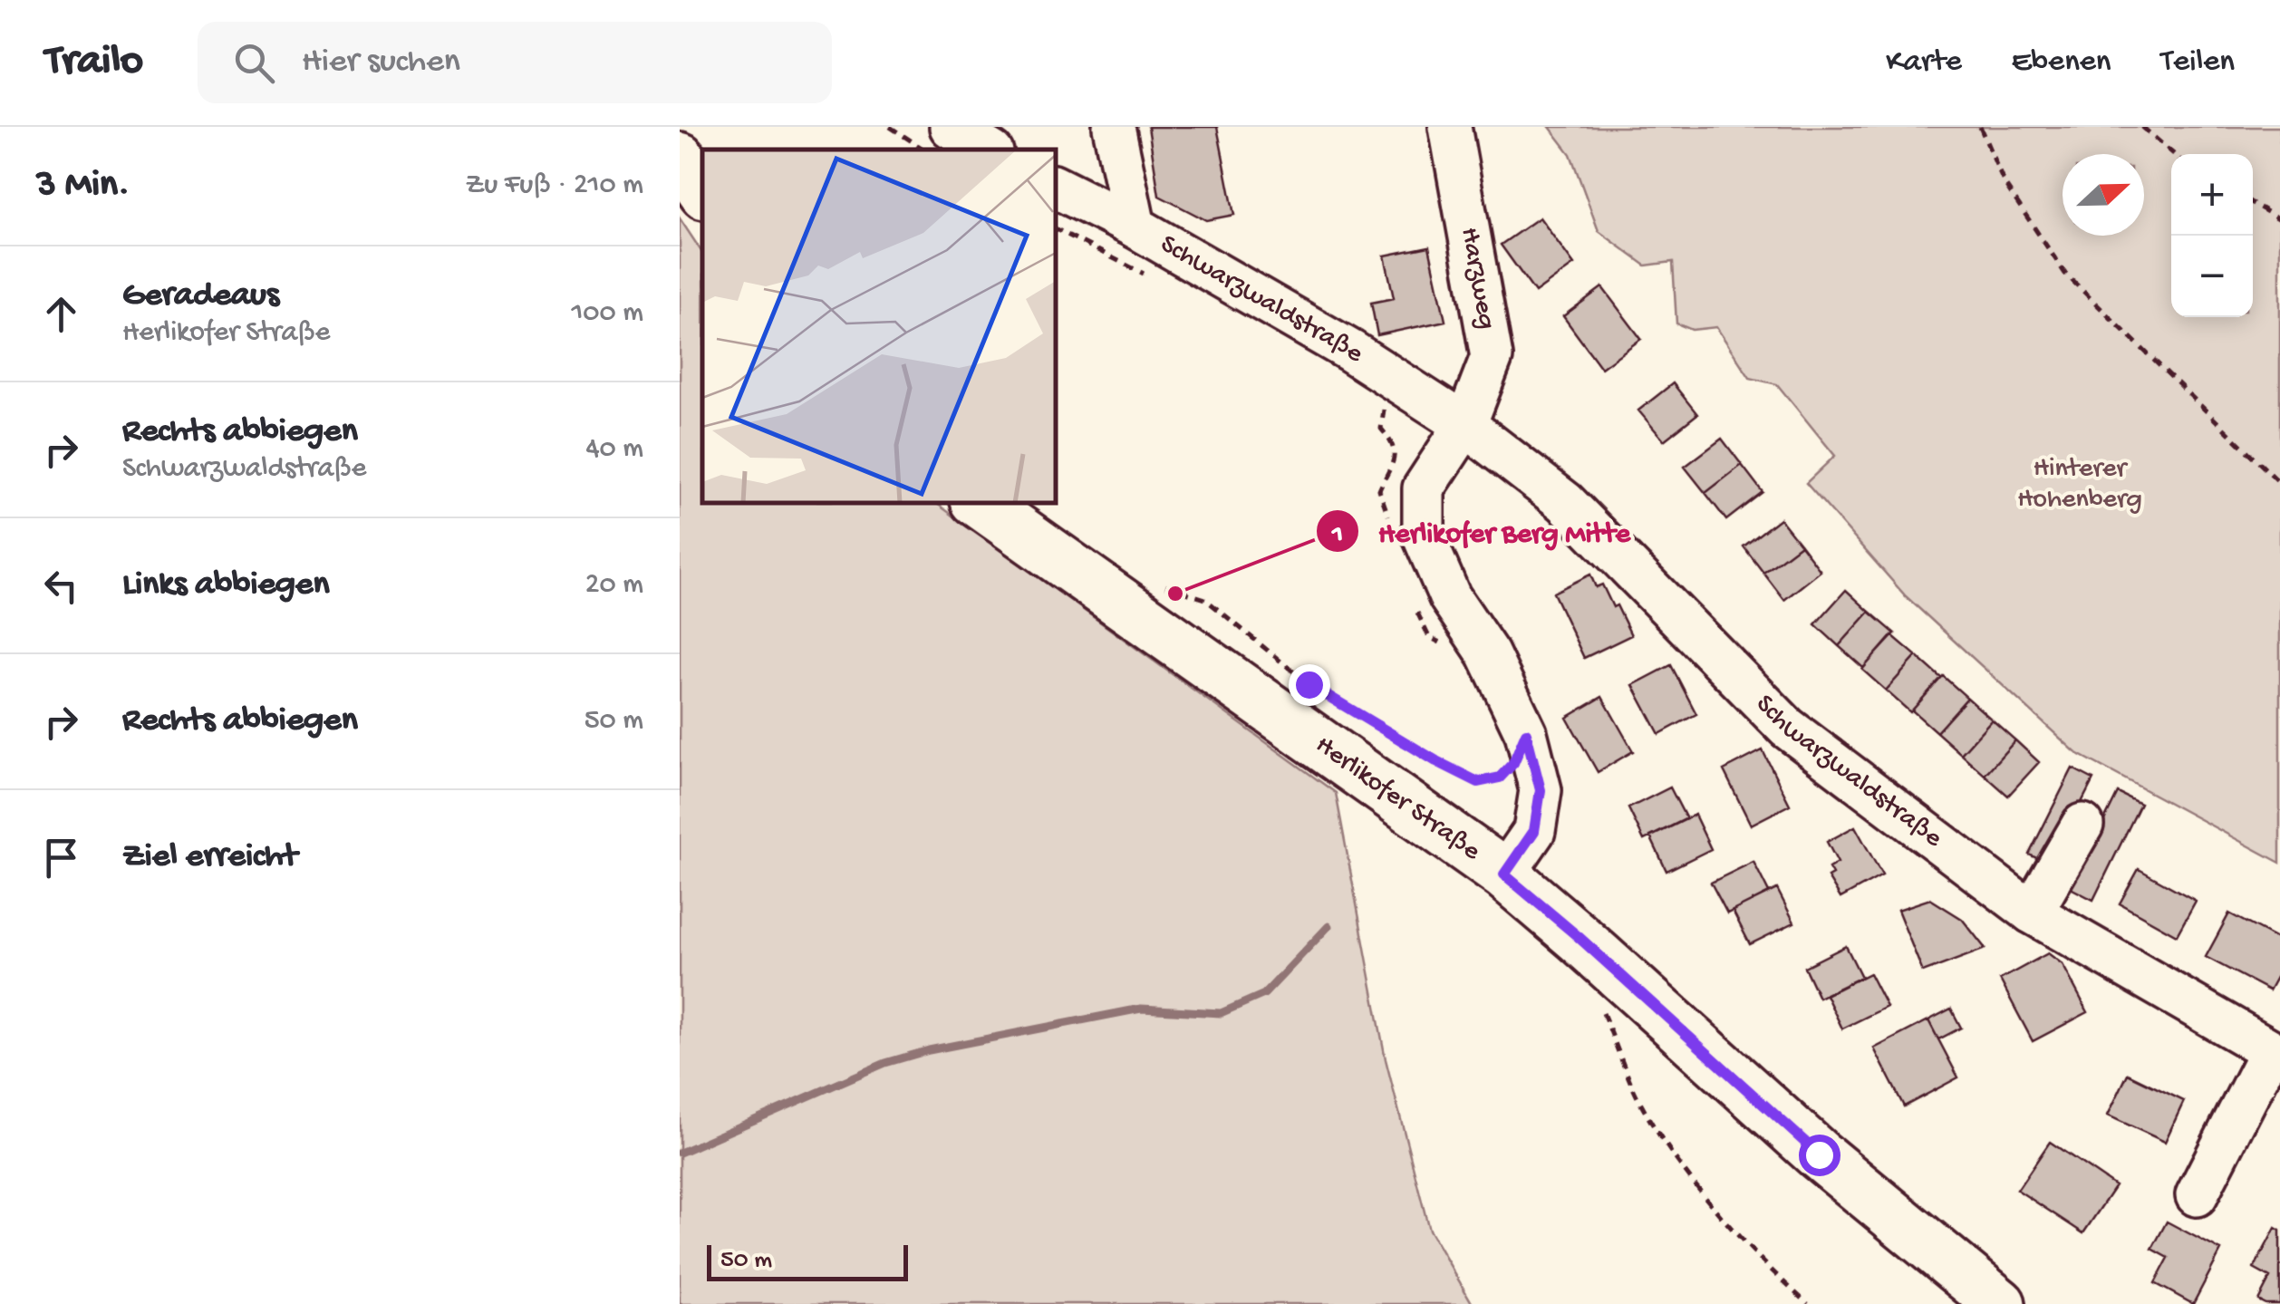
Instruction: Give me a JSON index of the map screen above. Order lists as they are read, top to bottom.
{
  "streets": {
    "main road": ["Herlikofer Straße"],
    "street": ["Harzweg", "Schwarzwaldstraße"]
  },
  "crossings": [
    ["Harzweg", "Schwarzwaldstraße"]
  ],
  "parks": ["Hinterer Hohenberg"],
  "places": ["Herlikofer Berg Mitte"],
  "scale_bar": "50 m",
  "north": "right",
  "page": {
    "header": "Trailo",
    "search": "Hier suchen",
    "nav": ["Karte", "Ebenen", "Teilen"],
    "heading": ["3 Min.", "Zu Fuß · 210 m"],
    "map_buttons": ["+", "−"],
    "list": [
      ["Geradeaus", "Herlikofer Straße", "100 m"],
      ["Rechts abbiegen", "Schwarzwaldstraße", "40 m"],
      ["Links abbiegen", "20 m"],
      ["Rechts abbiegen", "50 m"],
      "Ziel erreicht"
    ],
    "scale": "50 m"
  }
}
